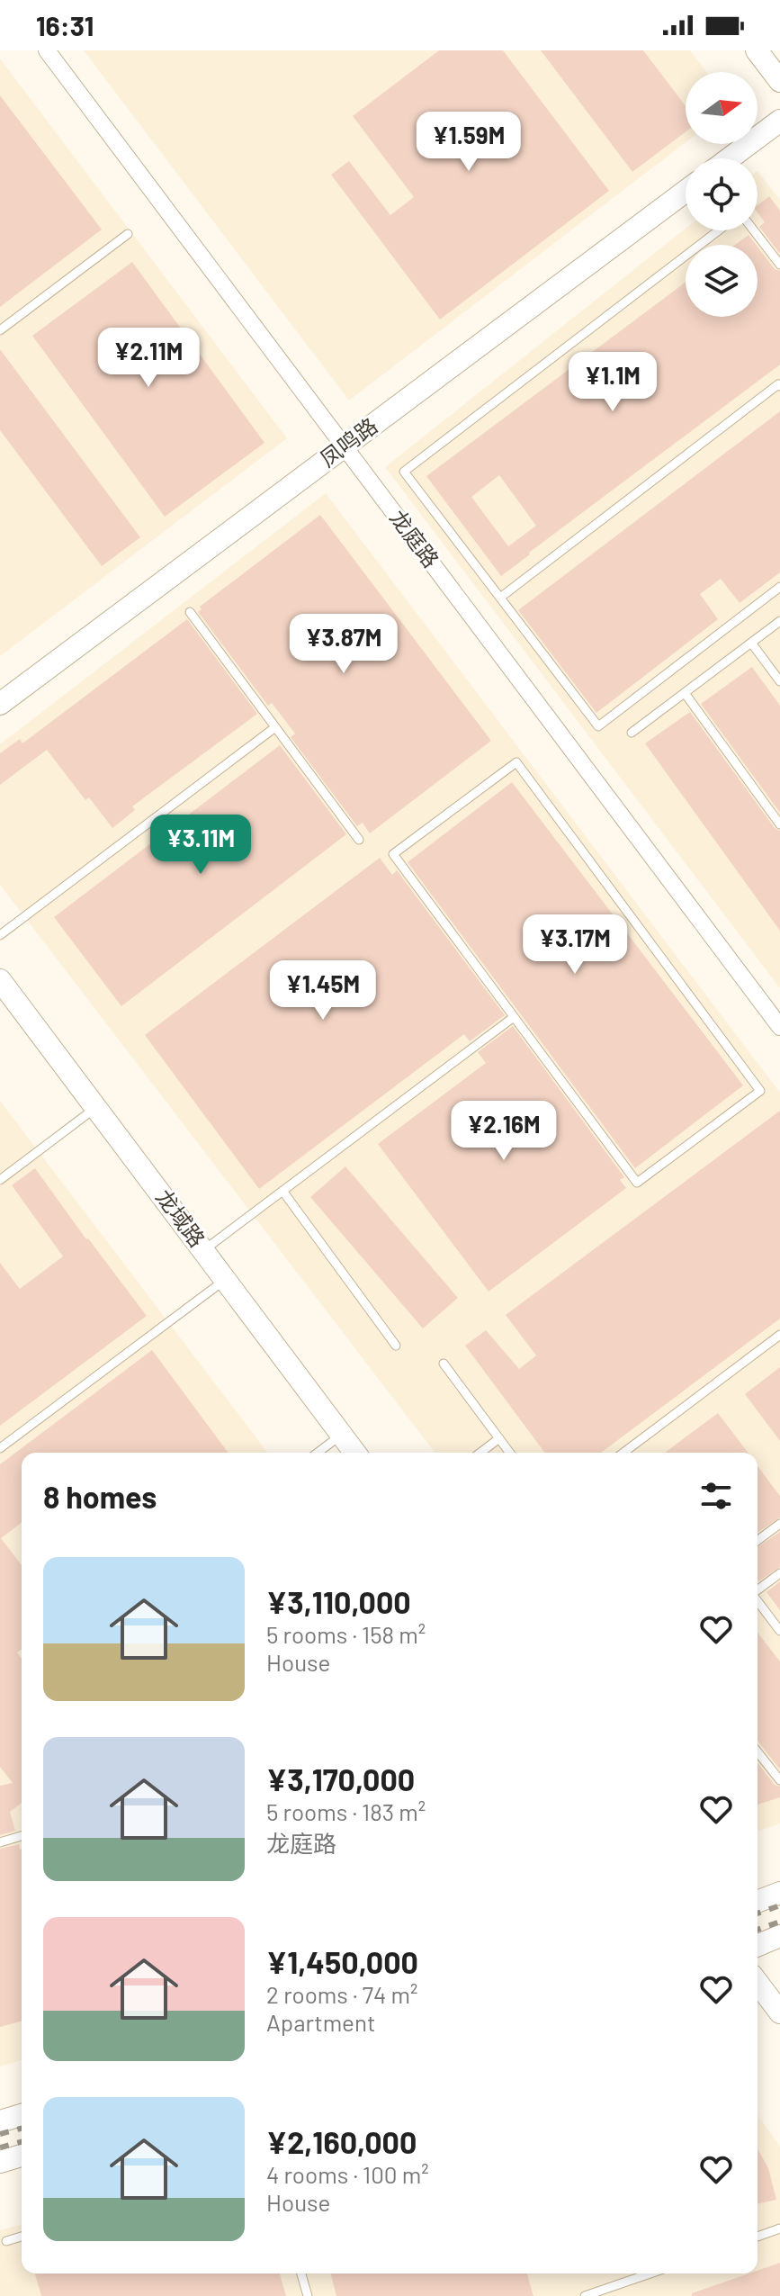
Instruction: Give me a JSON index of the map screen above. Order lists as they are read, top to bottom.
{
  "streets": {
    "street": ["凤鸣路", "龙庭路", "龙域路"]
  },
  "crossings": [
    ["凤鸣路", "龙庭路"]
  ],
  "north": "right",
  "page": {
    "status": "16:31",
    "price": [
      "¥1.59M",
      "¥2.11M",
      "¥1.1M",
      "¥3.87M",
      "¥3.11M",
      "¥3.17M",
      "¥1.45M",
      "¥2.16M"
    ],
    "heading": "8 homes",
    "list": [
      {
        "name": "¥3,110,000",
        "note": "5 rooms · 158 m² · House"
      },
      {
        "name": "¥3,170,000",
        "note": "5 rooms · 183 m² · 龙庭路"
      },
      {
        "name": "¥1,450,000",
        "note": "2 rooms · 74 m² · Apartment"
      },
      {
        "name": "¥2,160,000",
        "note": "4 rooms · 100 m² · House"
      }
    ]
  }
}
